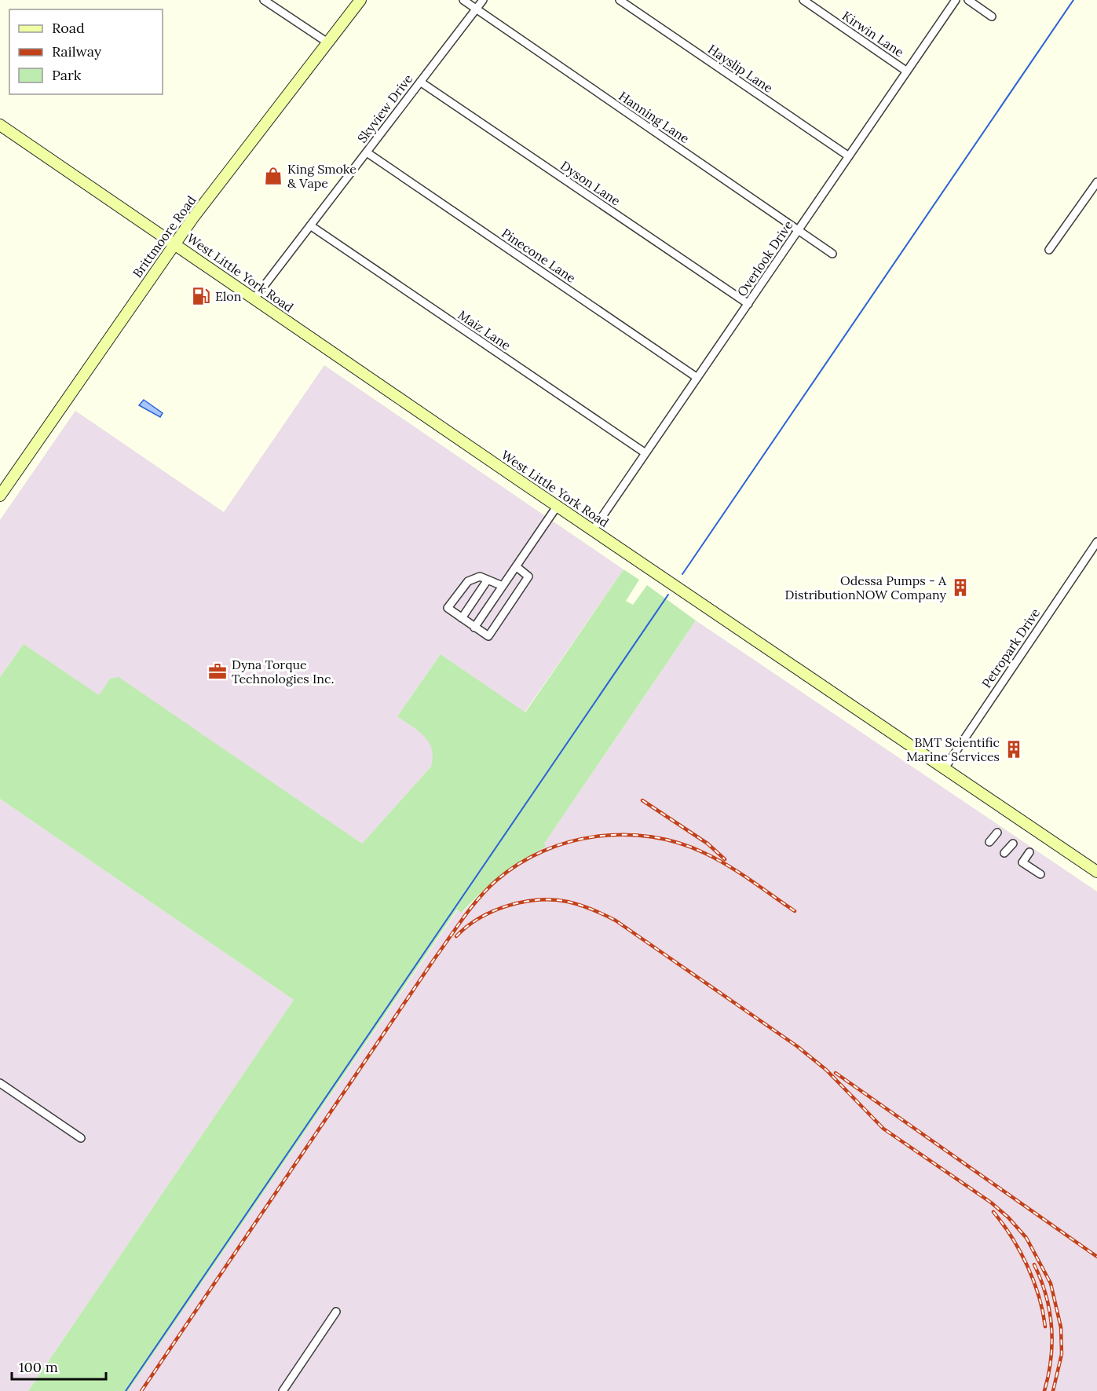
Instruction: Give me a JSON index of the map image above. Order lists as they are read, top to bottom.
{
  "streets": {
    "main road": ["Brittmoore Road", "West Little York Road"],
    "street": [
      "Kirwin Lane",
      "Hayslip Lane",
      "Skyview Drive",
      "Hanning Lane",
      "Dyson Lane",
      "Pinecone Lane",
      "Overlook Drive",
      "Maiz Lane",
      "Petropark Drive"
    ]
  },
  "crossings": [
    ["Kirwin Lane", "Overlook Drive"],
    ["Hayslip Lane", "Overlook Drive"],
    ["Skyview Drive", "Hanning Lane"],
    ["Skyview Drive", "Dyson Lane"],
    ["Skyview Drive", "Pinecone Lane"],
    ["Skyview Drive", "West Little York Road"],
    ["Skyview Drive", "Maiz Lane"],
    ["Hanning Lane", "Overlook Drive"],
    ["Dyson Lane", "Overlook Drive"],
    ["Brittmoore Road", "West Little York Road"],
    ["Pinecone Lane", "Overlook Drive"],
    ["Overlook Drive", "West Little York Road"],
    ["Overlook Drive", "Maiz Lane"],
    ["West Little York Road", "Petropark Drive"]
  ],
  "places": {
    "shop": ["King Smoke & Vape"],
    "fuel station": ["Elon"],
    "building": ["Odessa Pumps - A DistributionNOW Company", "BMT Scientific Marine Services"],
    "office": ["Dyna Torque Technologies Inc."]
  },
  "legend": ["Road", "Railway", "Park"],
  "scale_bar": "100 m"
}
